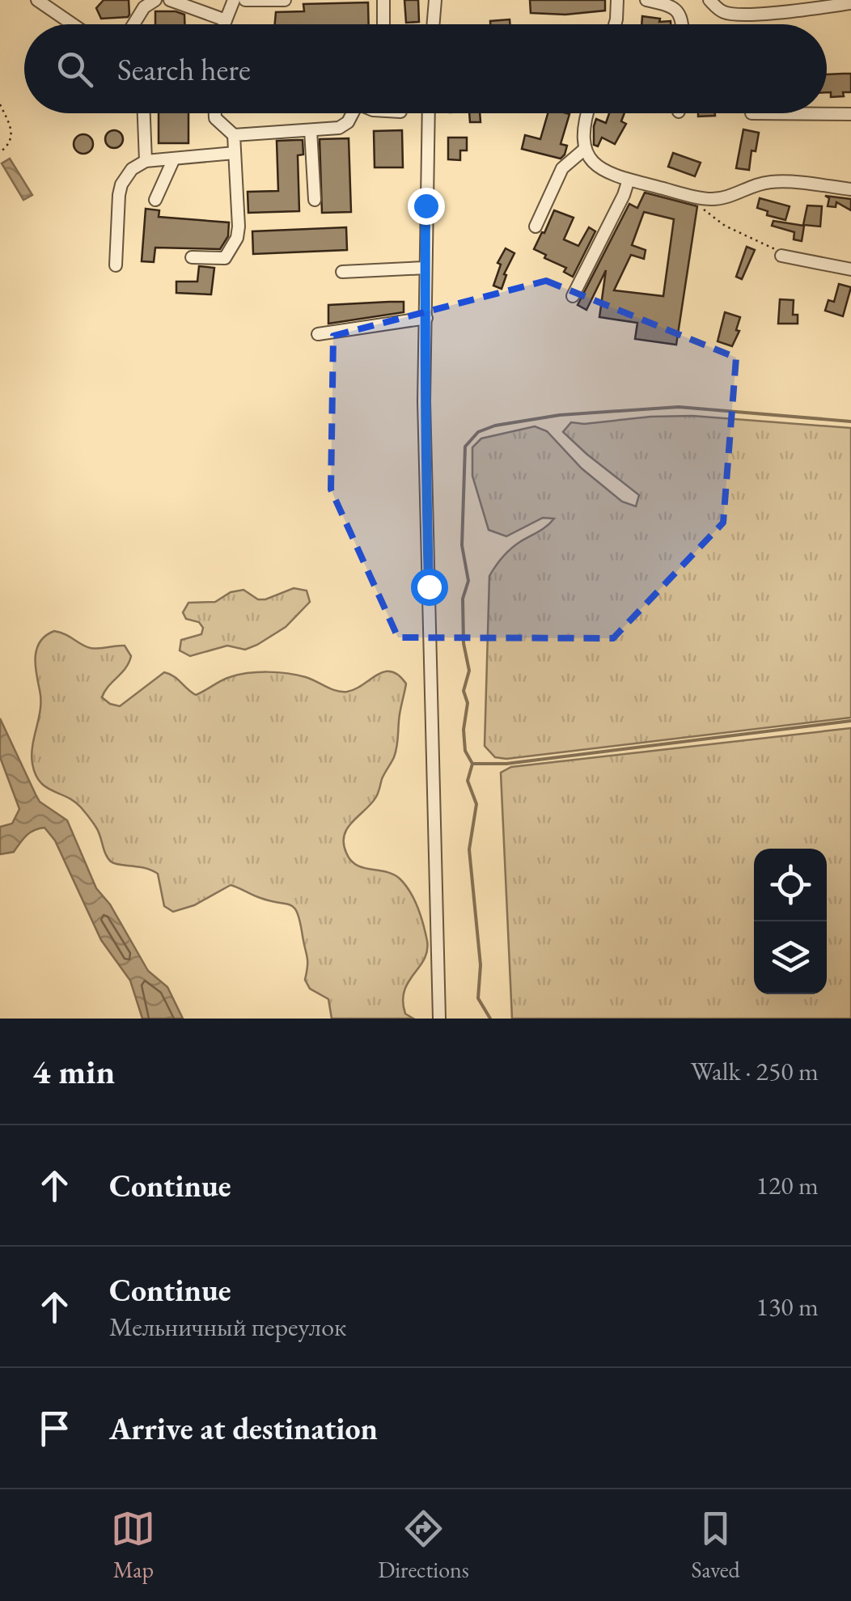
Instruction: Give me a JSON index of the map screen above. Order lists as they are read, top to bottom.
{
  "page": {
    "search": "Search here",
    "heading": ["4 min", "Walk · 250 m"],
    "list": [
      ["Continue", "120 m"],
      ["Continue", "Мельничный переулок", "130 m"],
      "Arrive at destination"
    ],
    "nav": ["Map", "Directions", "Saved"]
  }
}
